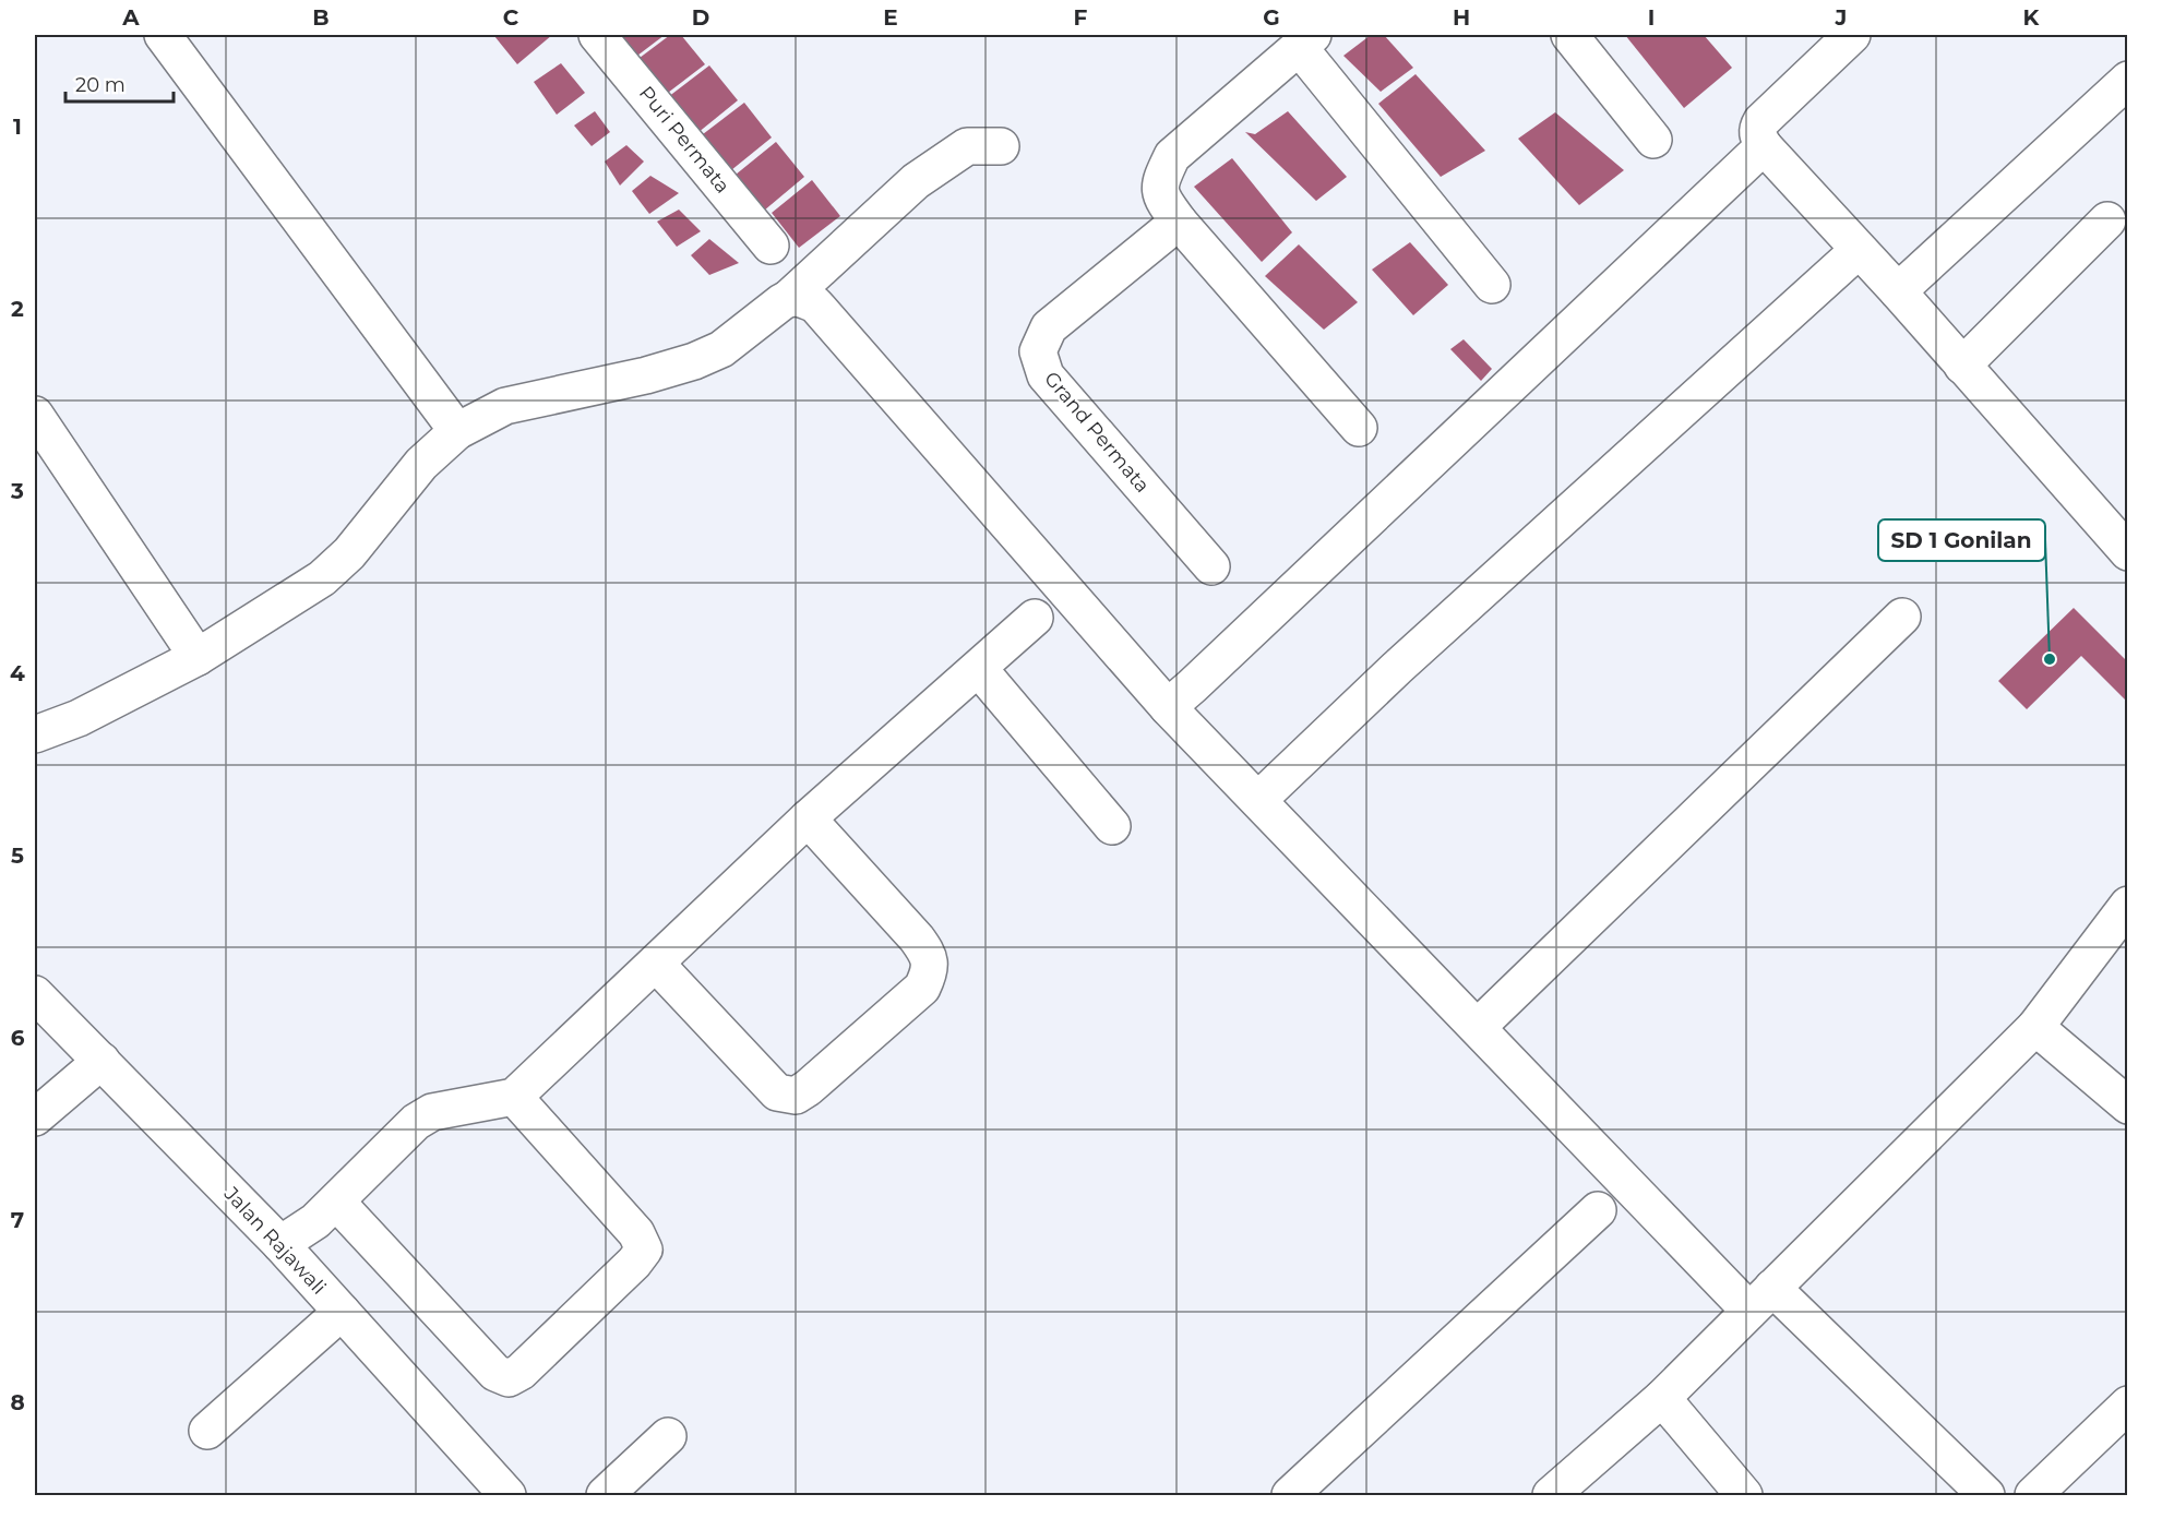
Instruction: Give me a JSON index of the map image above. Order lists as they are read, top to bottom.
{
  "streets": {
    "street": ["Puri Permata", "Grand Permata", "Jalan Rajawali"]
  },
  "places": ["SD 1 Gonilan"],
  "scale_bar": "20 m",
  "grid": {
    "columns": [
      "A",
      "B",
      "C",
      "D",
      "E",
      "F",
      "G",
      "H",
      "I",
      "J",
      "K"
    ],
    "rows": [
      "1",
      "2",
      "3",
      "4",
      "5",
      "6",
      "7",
      "8"
    ]
  }
}
